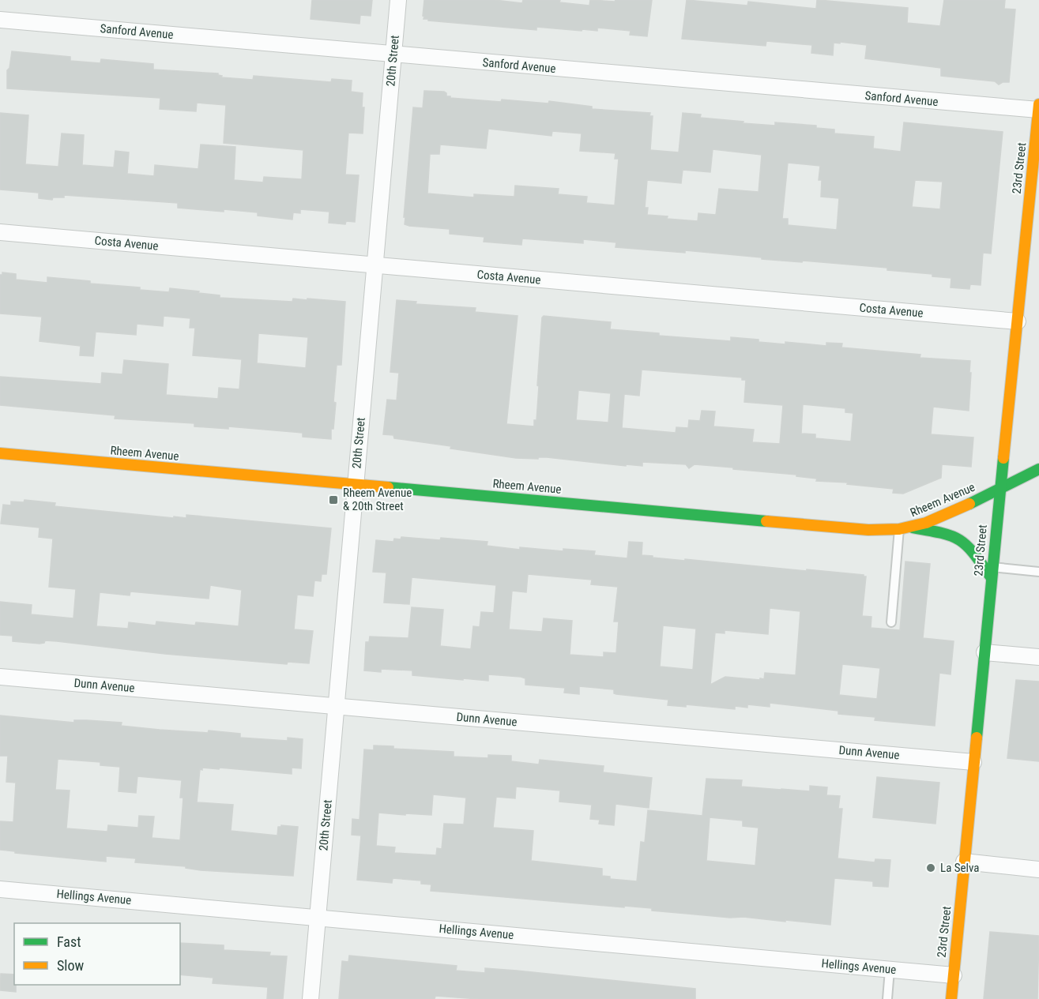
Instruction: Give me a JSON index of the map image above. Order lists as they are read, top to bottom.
{
  "streets": {
    "street": [
      "Sanford Avenue",
      "20th Street",
      "23rd Street",
      "Costa Avenue",
      "Rheem Avenue",
      "Dunn Avenue",
      "Hellings Avenue"
    ]
  },
  "crossings": [
    ["Sanford Avenue", "20th Street"],
    ["Sanford Avenue", "23rd Street"],
    ["20th Street", "Costa Avenue"],
    ["20th Street", "Rheem Avenue"],
    ["20th Street", "Dunn Avenue"],
    ["20th Street", "Hellings Avenue"],
    ["23rd Street", "Costa Avenue"],
    ["23rd Street", "Rheem Avenue"],
    ["23rd Street", "Dunn Avenue"],
    ["23rd Street", "Hellings Avenue"]
  ],
  "places": {
    "transit": ["Rheem Avenue & 20th Street"],
    "other": ["La Selva"]
  },
  "legend": ["Fast", "Slow"]
}
